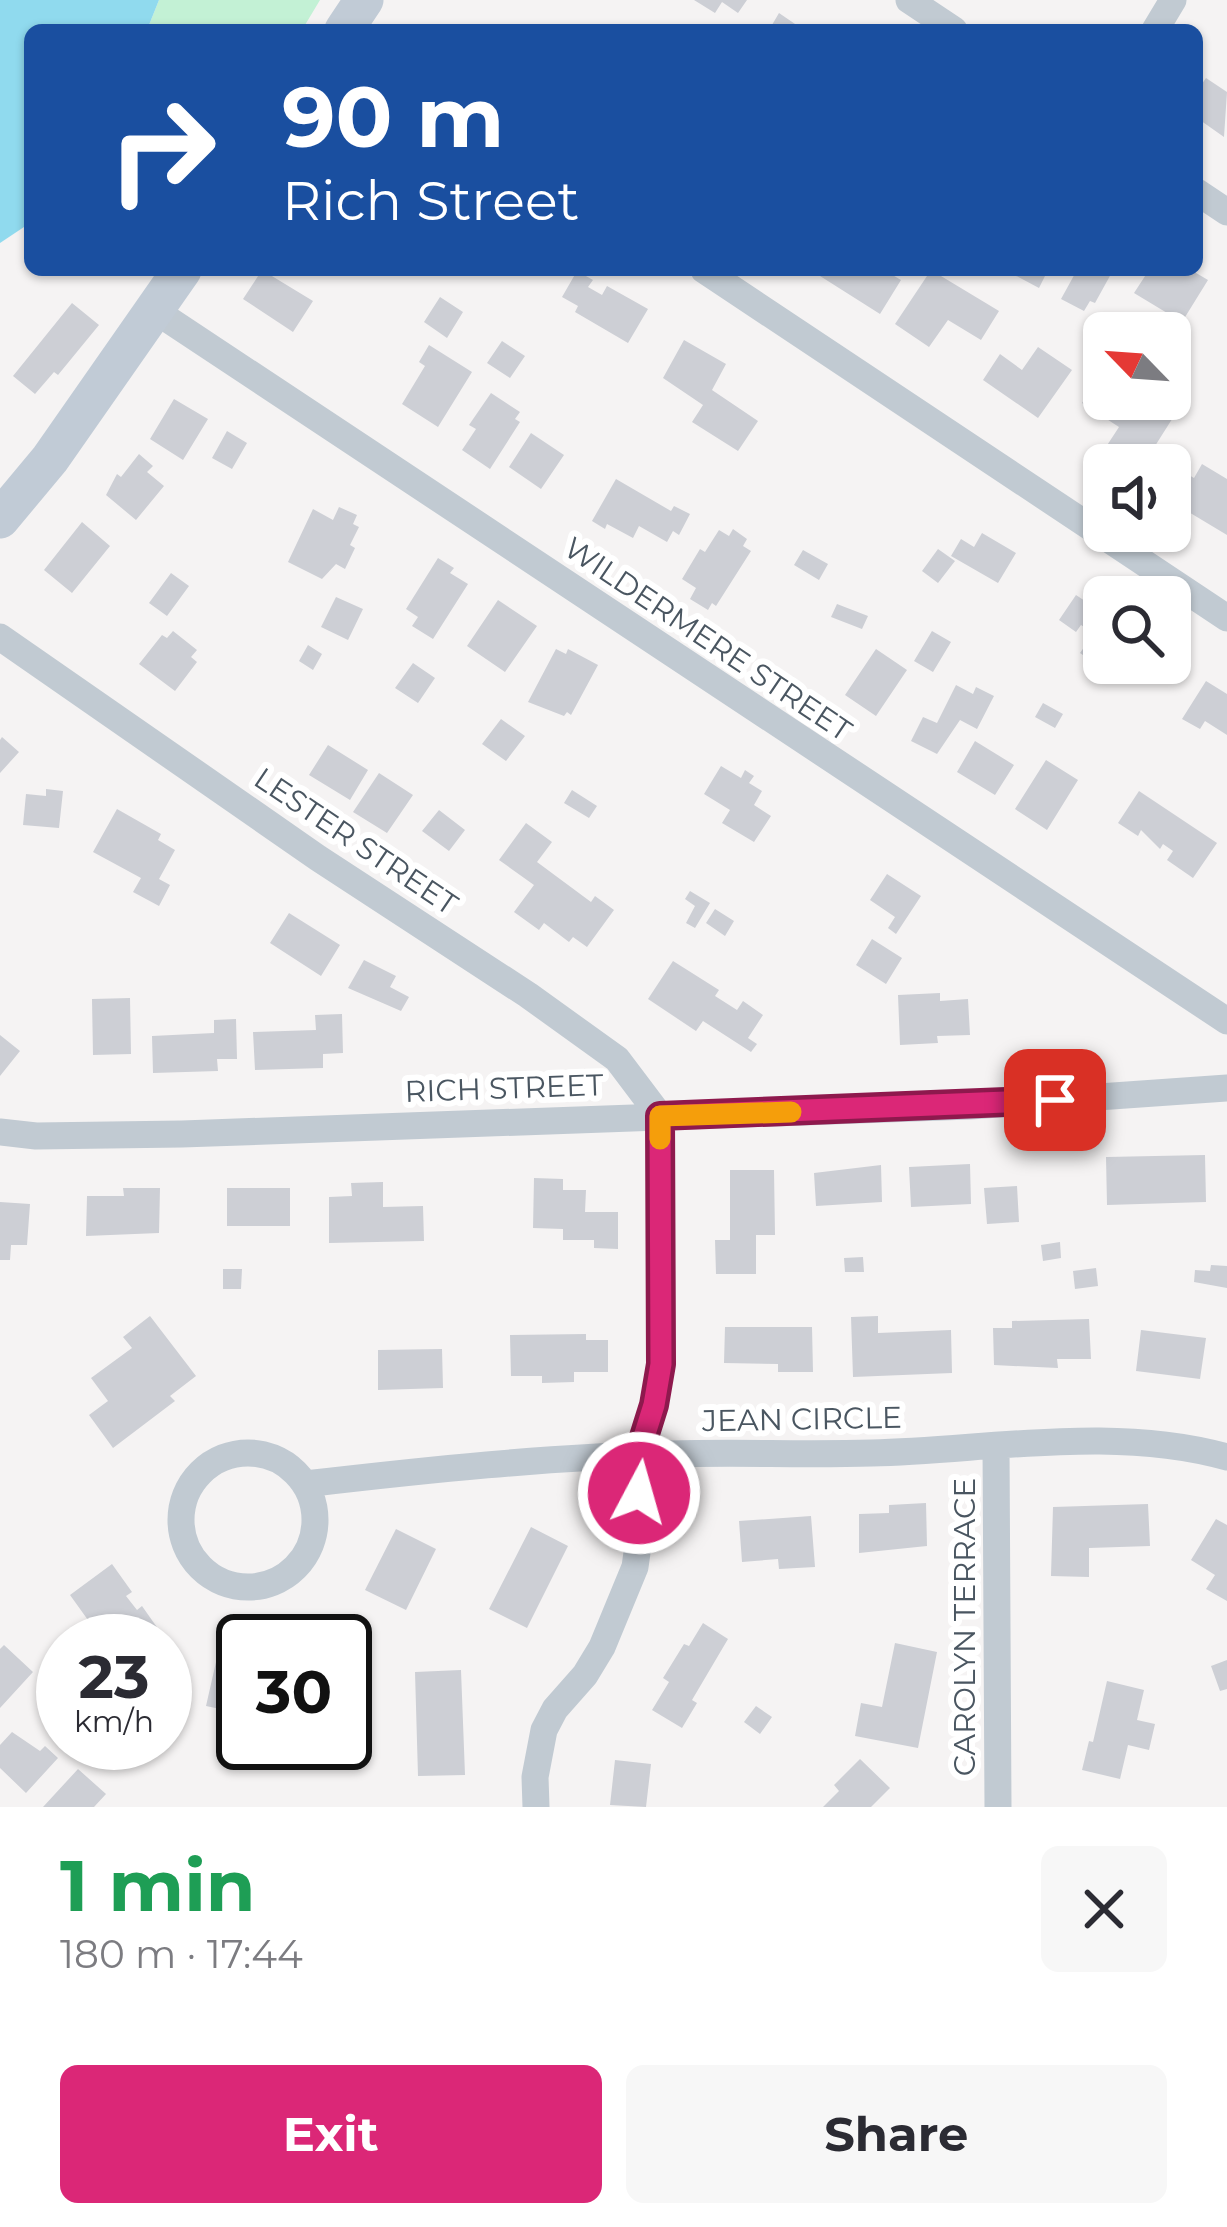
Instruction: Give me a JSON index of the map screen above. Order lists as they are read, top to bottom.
{
  "streets": {
    "street": [
      "WILDERMERE STREET",
      "LESTER STREET",
      "RICH STREET",
      "JEAN CIRCLE",
      "CAROLYN TERRACE"
    ]
  },
  "crossings": [
    ["LESTER STREET", "RICH STREET"],
    ["JEAN CIRCLE", "CAROLYN TERRACE"]
  ],
  "north": "top left",
  "page": {
    "turn": ["90 m", "Rich Street"],
    "speed": "23 km/h",
    "limit": "30",
    "heading": ["1 min", "180 m · 17:44"],
    "buttons": ["Exit", "Share"]
  }
}
